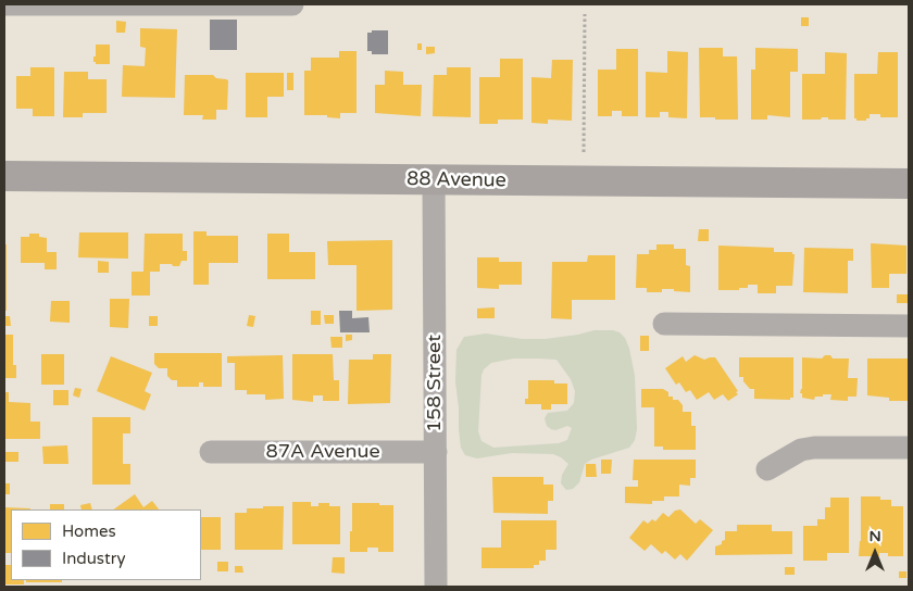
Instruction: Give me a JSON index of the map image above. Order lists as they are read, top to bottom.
{
  "streets": {
    "main road": ["88 Avenue"],
    "street": ["158 Street", "87A Avenue"]
  },
  "crossings": [
    ["88 Avenue", "158 Street"],
    ["158 Street", "87A Avenue"]
  ],
  "legend": ["Homes", "Industry"],
  "north": "top"
}
